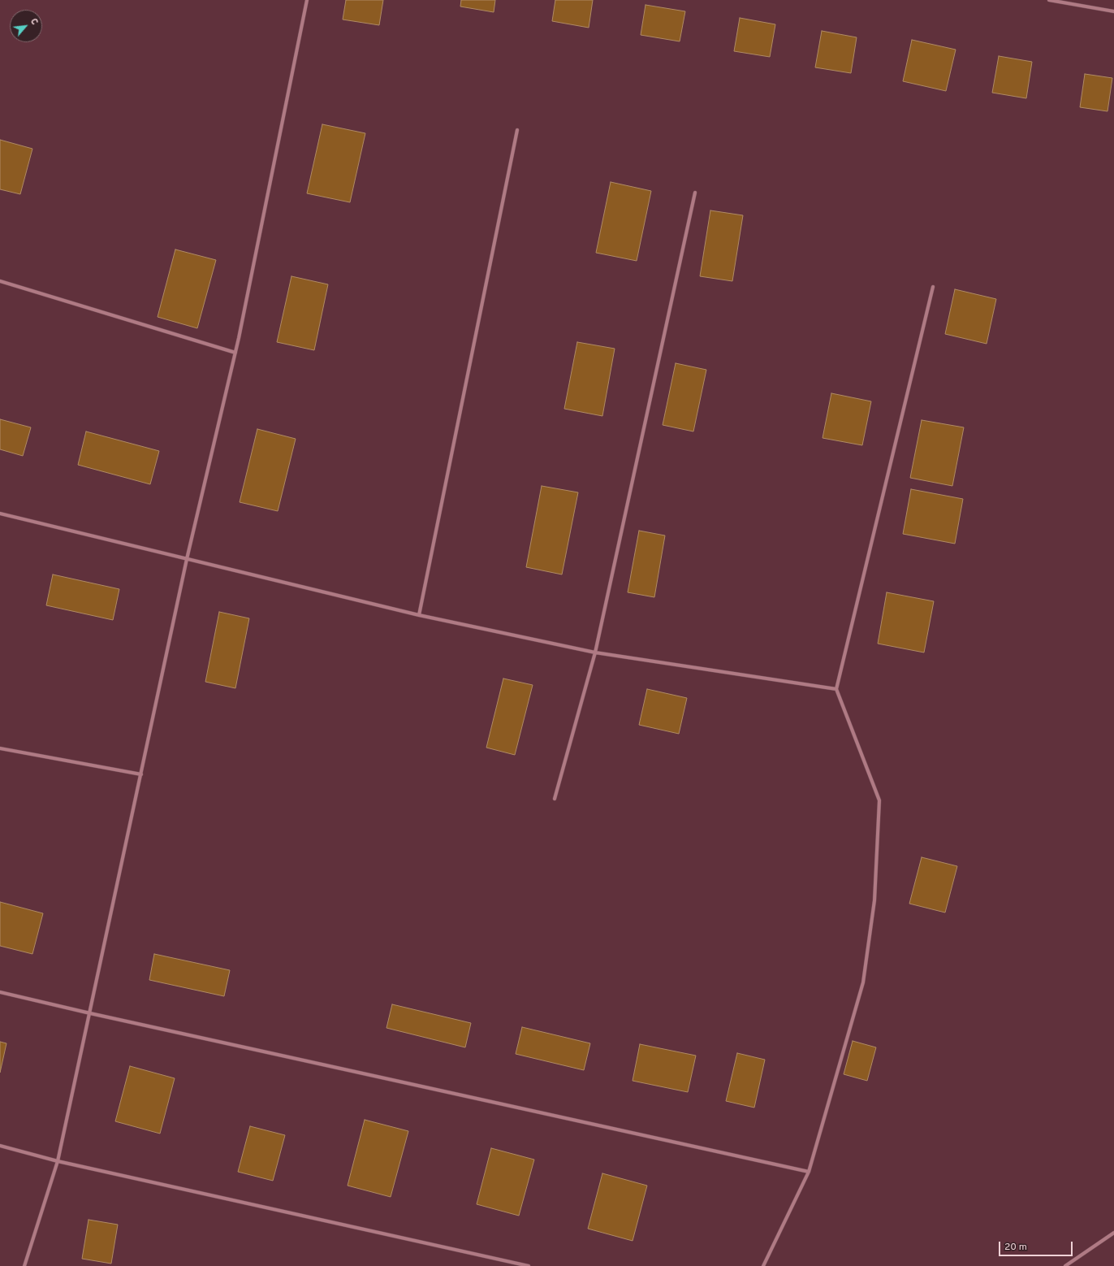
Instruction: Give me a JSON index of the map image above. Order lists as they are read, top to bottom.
{
  "scale_bar": "20 m",
  "north": "top right"
}
